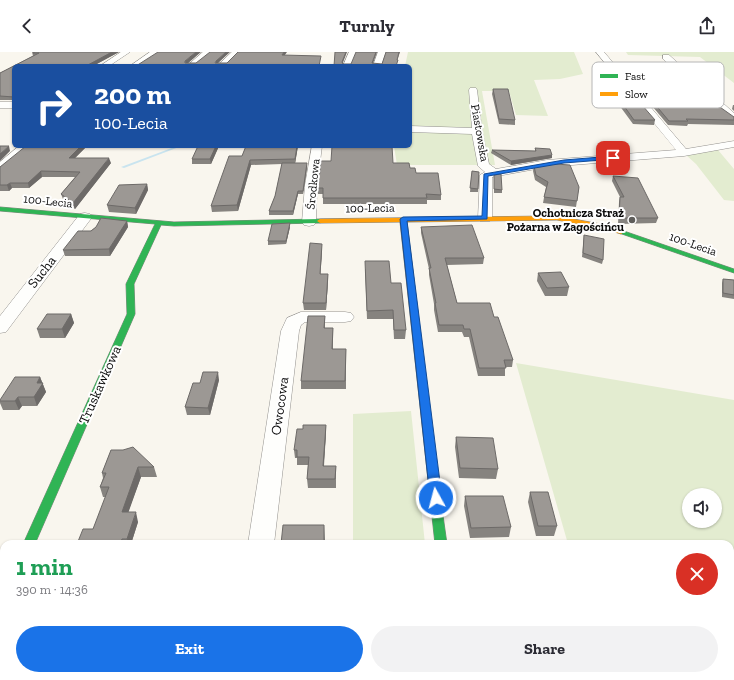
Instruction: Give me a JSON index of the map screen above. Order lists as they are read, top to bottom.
{
  "streets": {
    "street": [
      "Piastowska",
      "Środkowa",
      "100-Lecia",
      "Sucha",
      "Truskawkowa",
      "Owocowa"
    ]
  },
  "crossings": [
    ["Piastowska", "100-Lecia"],
    ["Środkowa", "100-Lecia"],
    ["100-Lecia", "Sucha"],
    ["100-Lecia", "Truskawkowa"]
  ],
  "places": ["Ochotnicza Straż Pożarna w Zagościńcu"],
  "legend": ["Fast", "Slow"],
  "page": {
    "header": "Turnly",
    "turn": ["200 m", "100-Lecia"],
    "heading": ["1 min", "390 m · 14:36"],
    "buttons": ["Exit", "Share"]
  }
}
